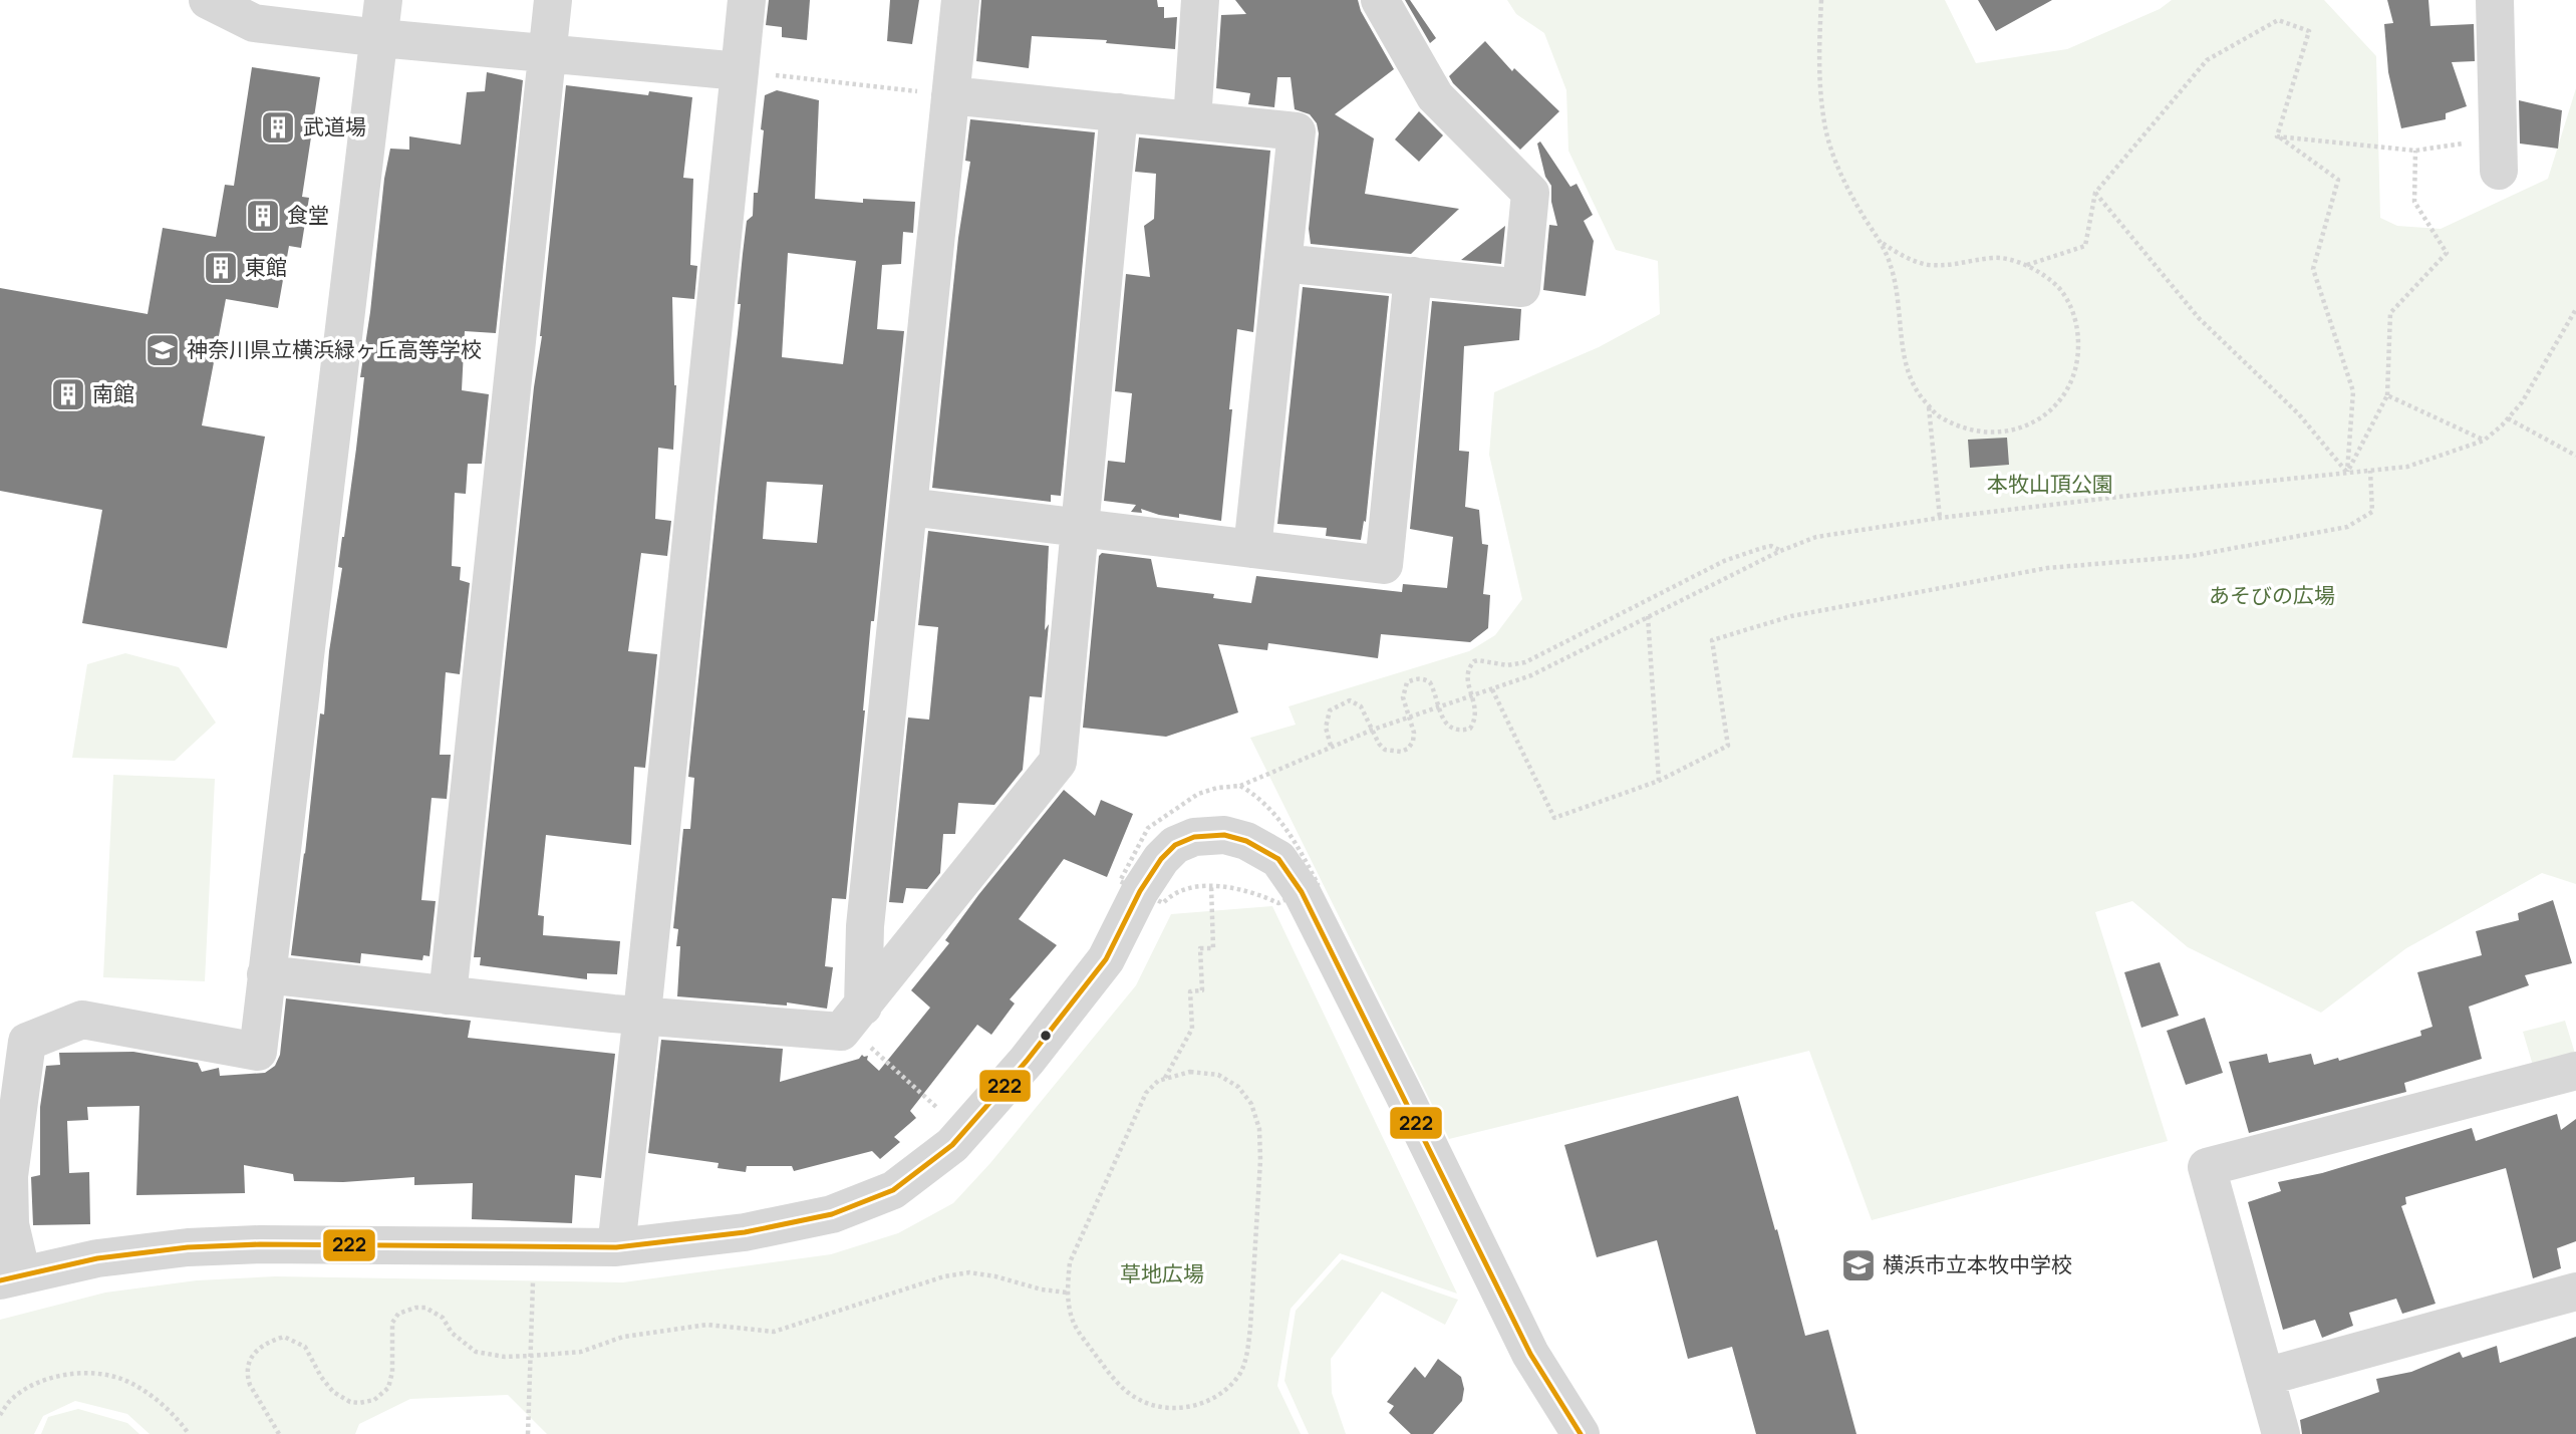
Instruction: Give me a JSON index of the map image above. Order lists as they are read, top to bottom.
{
  "parks": ["本牧山頂公園", "あそびの広場", "草地広場"],
  "places": {
    "building": [
      "武道場",
      "食堂",
      "東館",
      "南館"
    ],
    "school or university": ["神奈川県立横浜緑ヶ丘高等学校", "横浜市立本牧中学校"]
  },
  "lines": ["transit line 222"]
}
